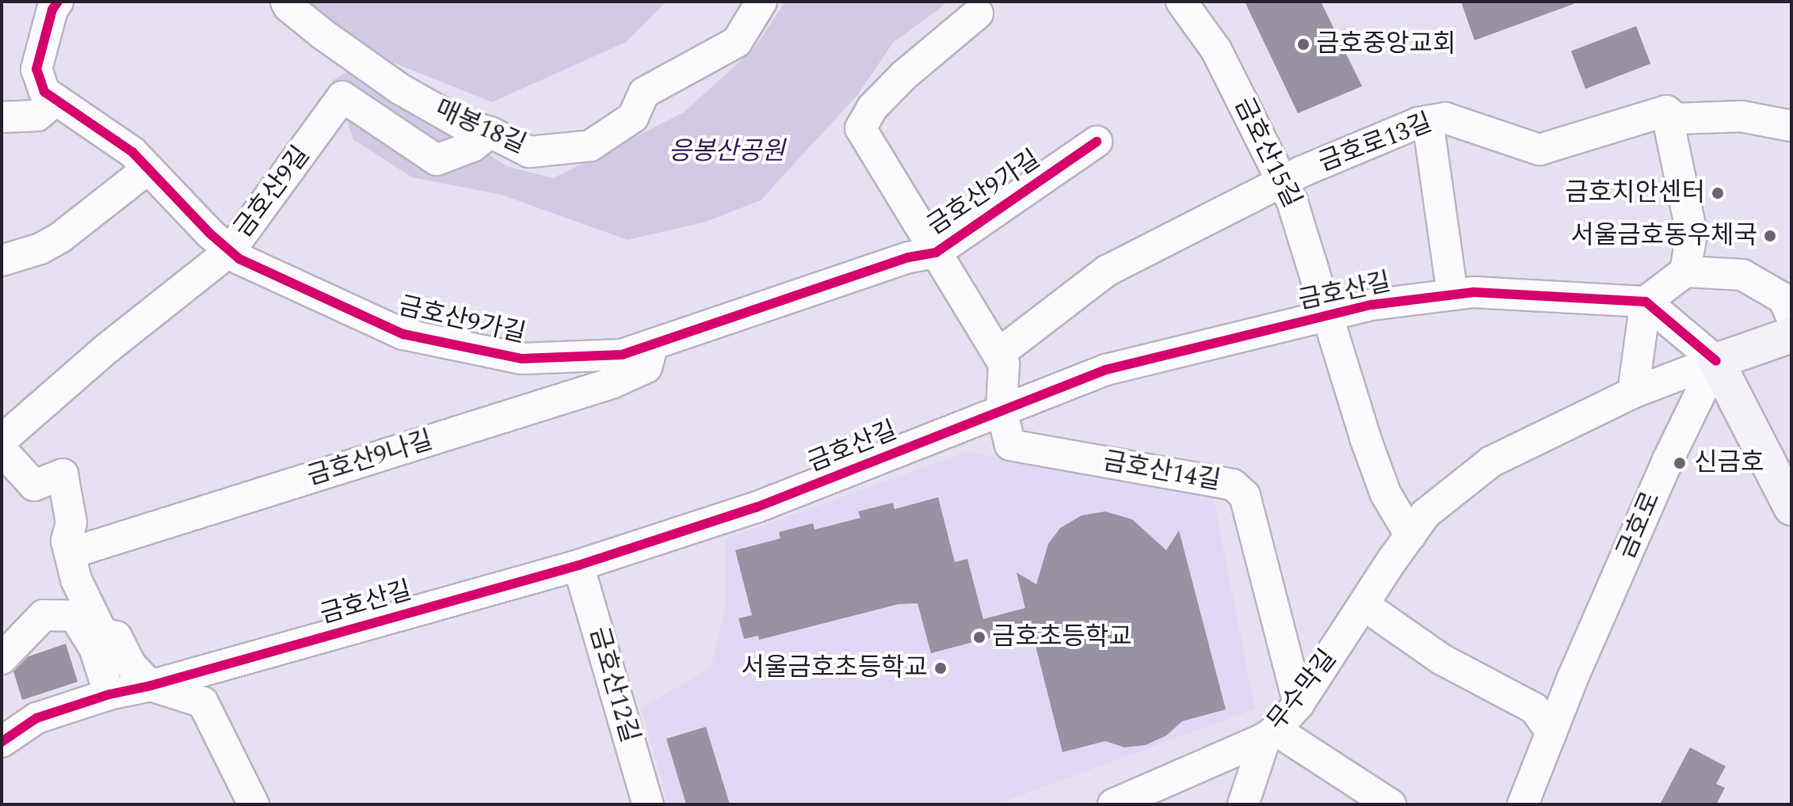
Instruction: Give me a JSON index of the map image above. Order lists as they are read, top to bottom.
{
  "streets": {
    "street": [
      "매봉18길",
      "금호로13길",
      "금호산15길",
      "금호산9길",
      "금호산9가길",
      "금호산길",
      "금호산9나길",
      "금호산14길",
      "금호로",
      "금호산12길",
      "무수막길"
    ]
  },
  "crossings": [
    ["매봉18길", "금호산9길"],
    ["금호로13길", "금호산15길"],
    ["금호로13길", "금호산9가길"],
    ["금호산15길", "금호산길"],
    ["금호산9길", "금호산9가길"],
    ["금호산9가길", "금호산길"],
    ["금호산9가길", "금호산9나길"],
    ["금호산9가길", "금호산14길"],
    ["금호산길", "금호산14길"],
    ["금호산길", "금호산12길"],
    ["금호산14길", "무수막길"],
    ["금호로", "무수막길"]
  ],
  "parks": ["응봉산공원"],
  "places": [
    "금호중앙교회",
    "금호치안센터",
    "서울금호동우체국",
    "신금호",
    "금호초등학교",
    "서울금호초등학교"
  ]
}
